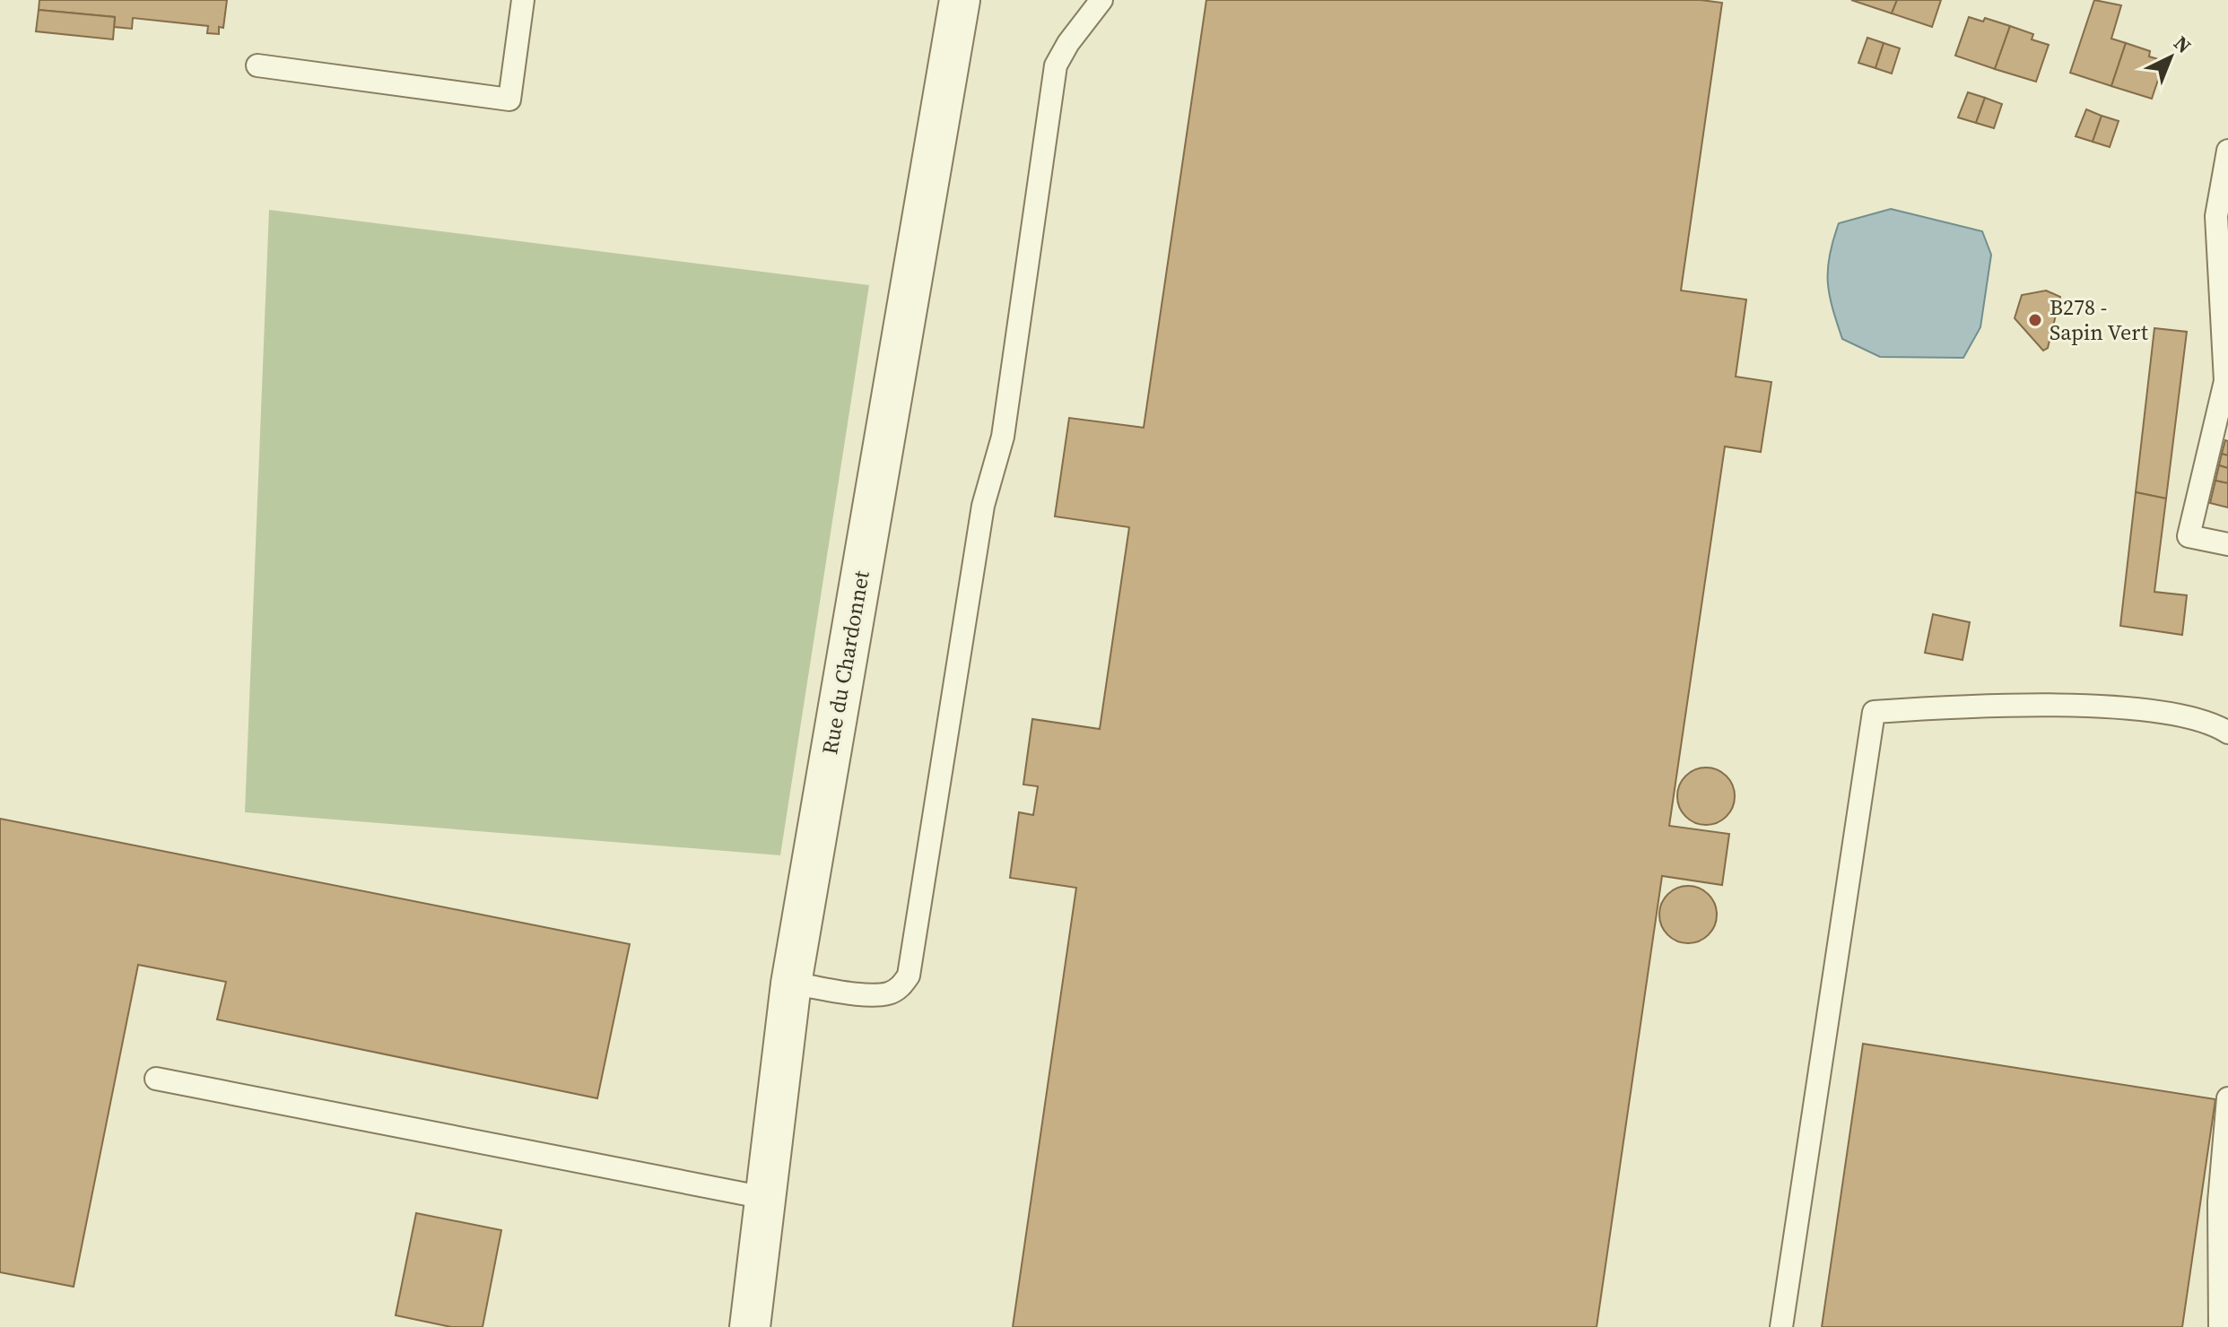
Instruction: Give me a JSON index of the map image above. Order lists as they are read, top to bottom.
{
  "streets": {
    "street": ["Rue du Chardonnet"]
  },
  "places": ["B278 - Sapin Vert"],
  "north": "top right"
}
